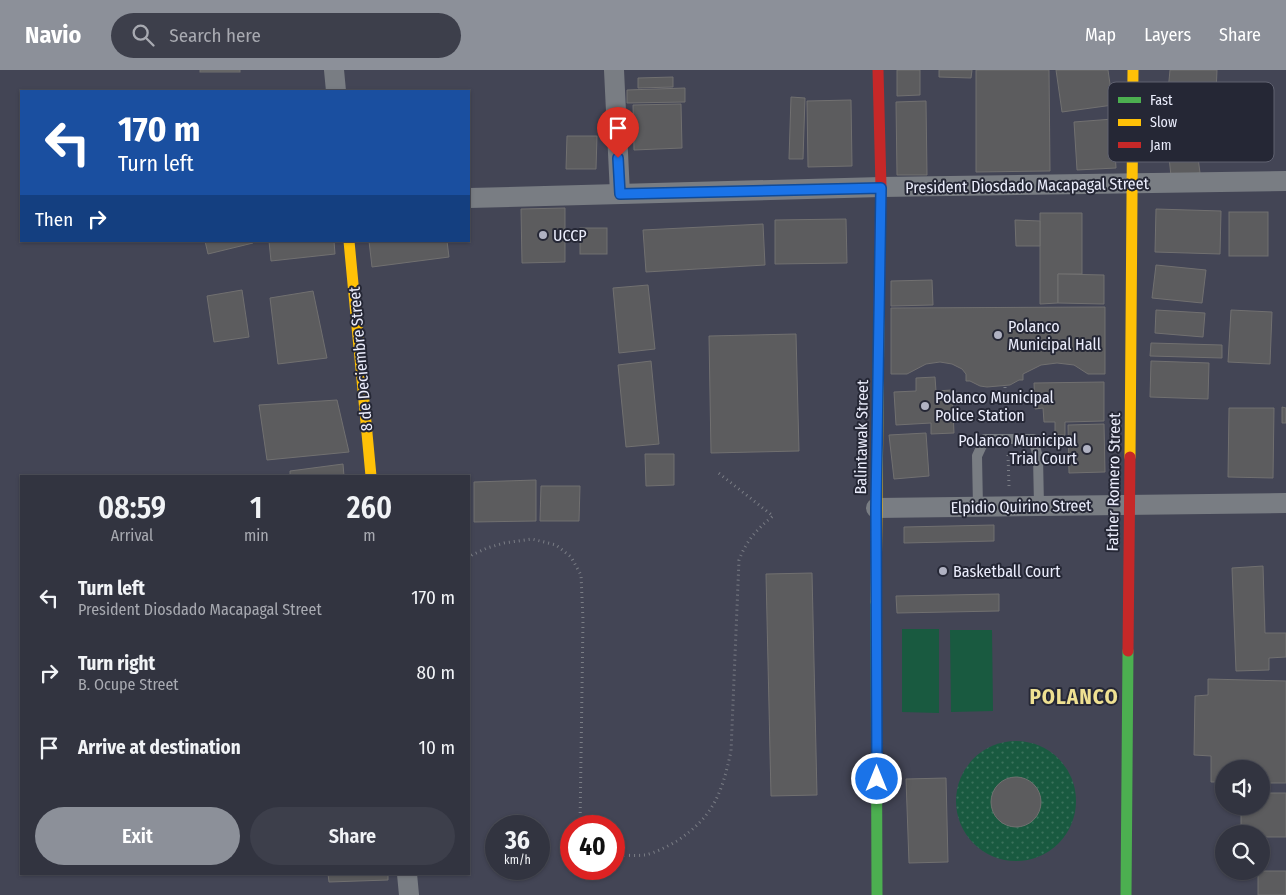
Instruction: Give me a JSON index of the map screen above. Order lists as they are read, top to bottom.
{
  "streets": {
    "street": [
      "President Diosdado Macapagal Street",
      "8 de Deciembre Street",
      "Balintawak Street",
      "Father Romero Street",
      "Elpidio Quirino Street"
    ]
  },
  "crossings": [
    ["President Diosdado Macapagal Street", "Balintawak Street"],
    ["President Diosdado Macapagal Street", "Father Romero Street"],
    ["Balintawak Street", "Elpidio Quirino Street"],
    ["Father Romero Street", "Elpidio Quirino Street"]
  ],
  "districts": ["POLANCO"],
  "places": [
    "UCCP",
    "Polanco Municipal Hall",
    "Polanco Municipal Police Station",
    "Polanco Municipal Trial Court",
    "Basketball Court"
  ],
  "legend": ["Fast", "Slow", "Jam"],
  "page": {
    "header": "Navio",
    "search": "Search here",
    "nav": ["Map", "Layers", "Share"],
    "turn": ["170 m", "Turn left"],
    "then": "Then",
    "eta": [
      "08:59",
      "Arrival",
      "1",
      "min",
      "260",
      "m"
    ],
    "list": [
      {
        "name": "Turn left",
        "note": "President Diosdado Macapagal Street",
        "value": "170 m"
      },
      {
        "name": "Turn right",
        "note": "B. Ocupe Street",
        "value": "80 m"
      },
      {
        "name": "Arrive at destination",
        "value": "10 m"
      }
    ],
    "buttons": ["Exit", "Share"],
    "speed": "36 km/h",
    "limit": "40"
  }
}
